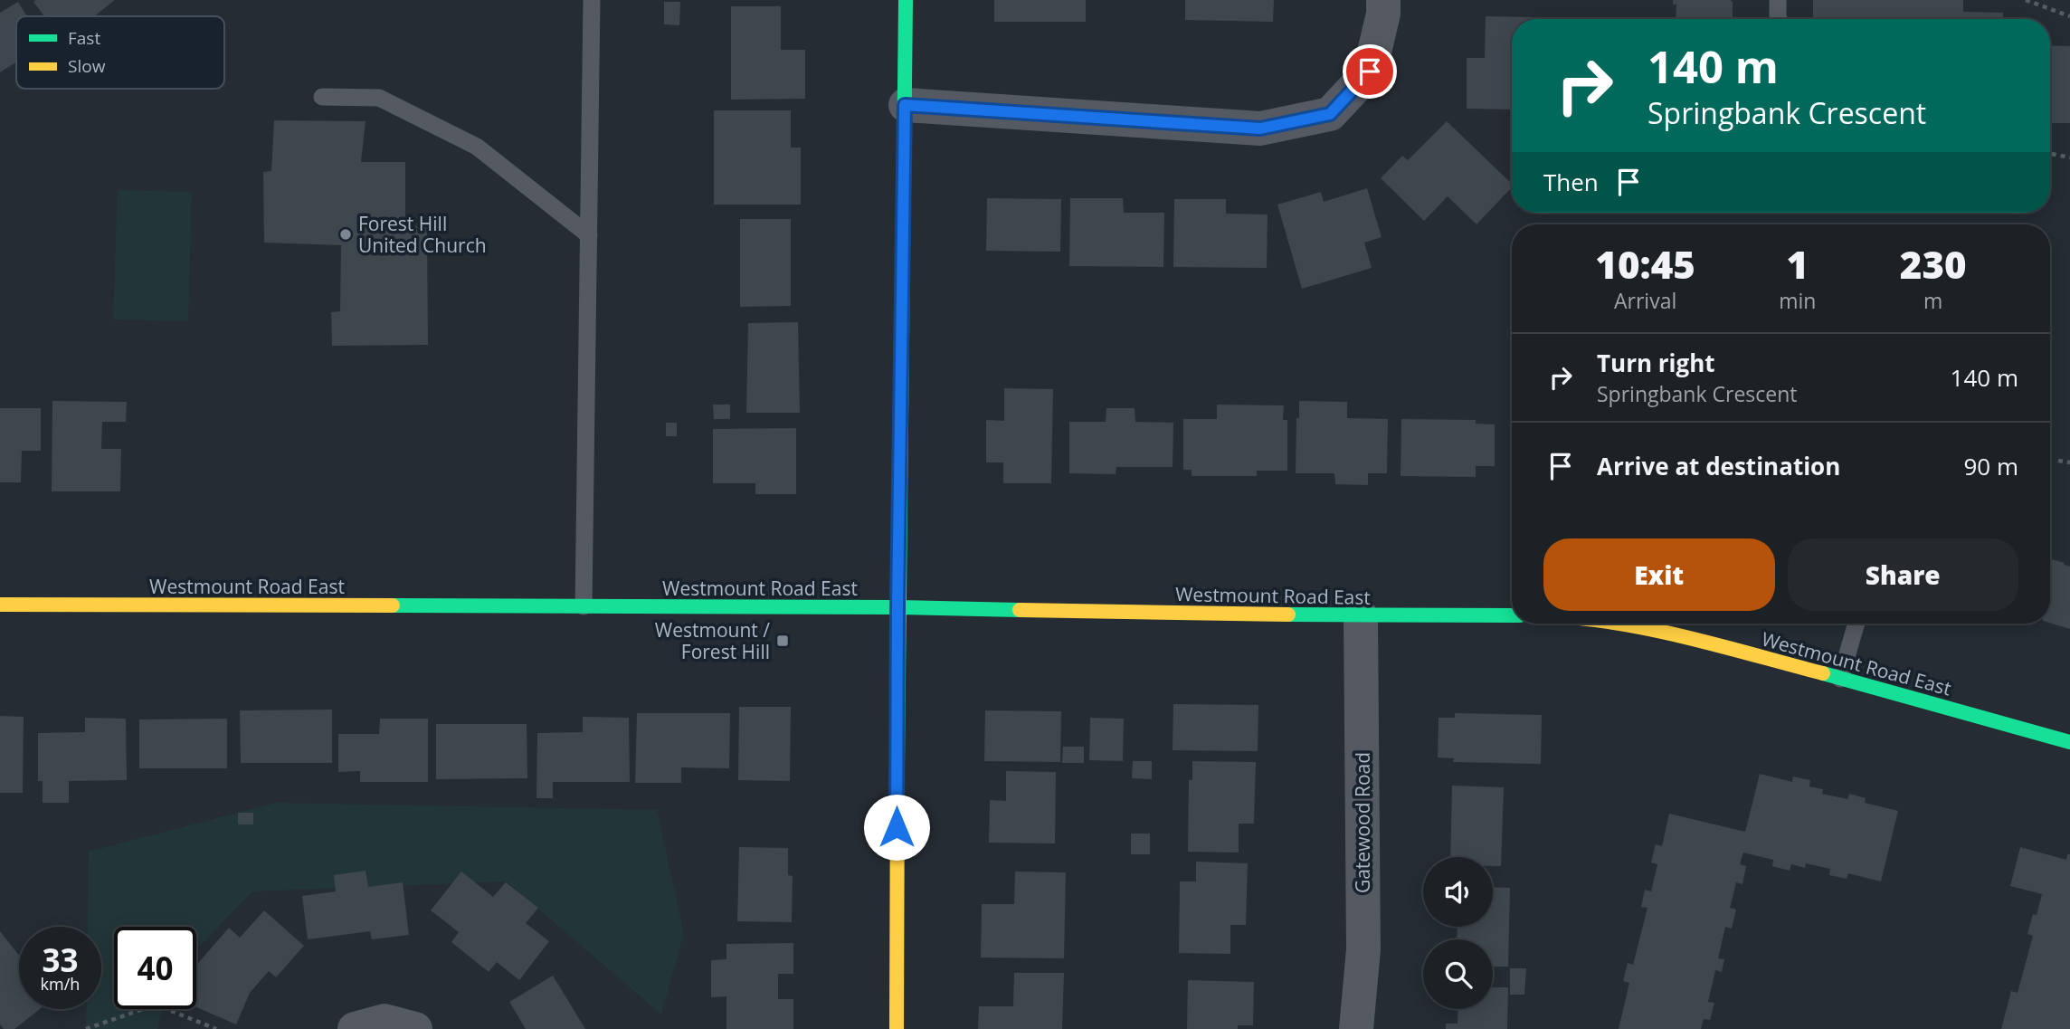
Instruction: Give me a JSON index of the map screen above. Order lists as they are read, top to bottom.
{
  "streets": {
    "main road": ["Westmount Road East"],
    "street": ["Gatewood Road"]
  },
  "crossings": [
    ["Westmount Road East", "Gatewood Road"]
  ],
  "places": {
    "other": ["Forest Hill United Church"],
    "transit": ["Westmount / Forest Hill"]
  },
  "legend": ["Fast", "Slow"],
  "page": {
    "turn": ["140 m", "Springbank Crescent"],
    "then": "Then",
    "eta": [
      "10:45",
      "Arrival",
      "1",
      "min",
      "230",
      "m"
    ],
    "list": [
      {
        "name": "Turn right",
        "note": "Springbank Crescent",
        "value": "140 m"
      },
      {
        "name": "Arrive at destination",
        "value": "90 m"
      }
    ],
    "buttons": ["Exit", "Share"],
    "speed": "33 km/h",
    "limit": "40"
  }
}
